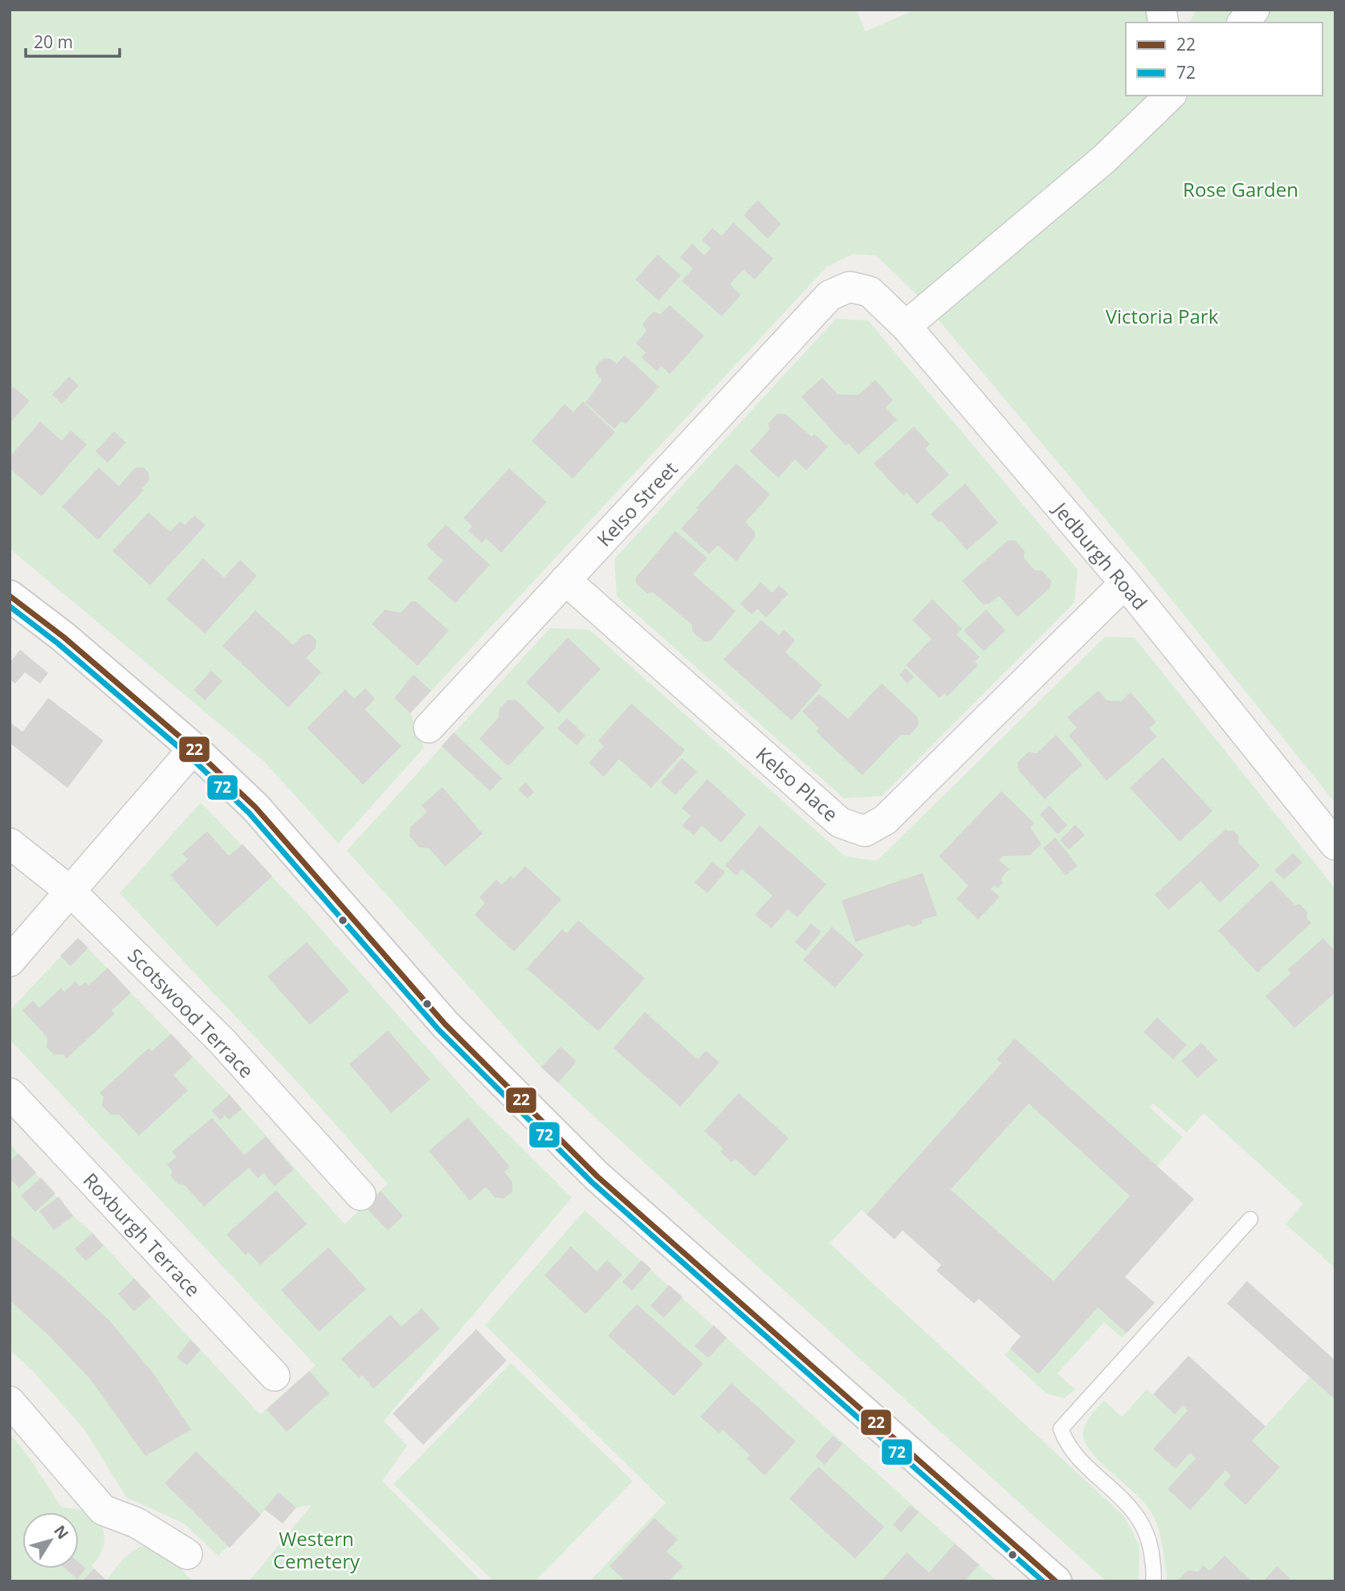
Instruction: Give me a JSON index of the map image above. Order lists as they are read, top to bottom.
{
  "streets": {
    "street": [
      "Kelso Street",
      "Jedburgh Road",
      "Kelso Place",
      "Scotswood Terrace",
      "Roxburgh Terrace"
    ]
  },
  "crossings": [
    ["Kelso Street", "Jedburgh Road"],
    ["Kelso Street", "Kelso Place"],
    ["Jedburgh Road", "Kelso Place"]
  ],
  "parks": ["Rose Garden", "Victoria Park", "Western Cemetery"],
  "lines": ["transit line 22", "transit line 72"],
  "legend": ["22", "72"],
  "scale_bar": "20 m",
  "north": "top right"
}
